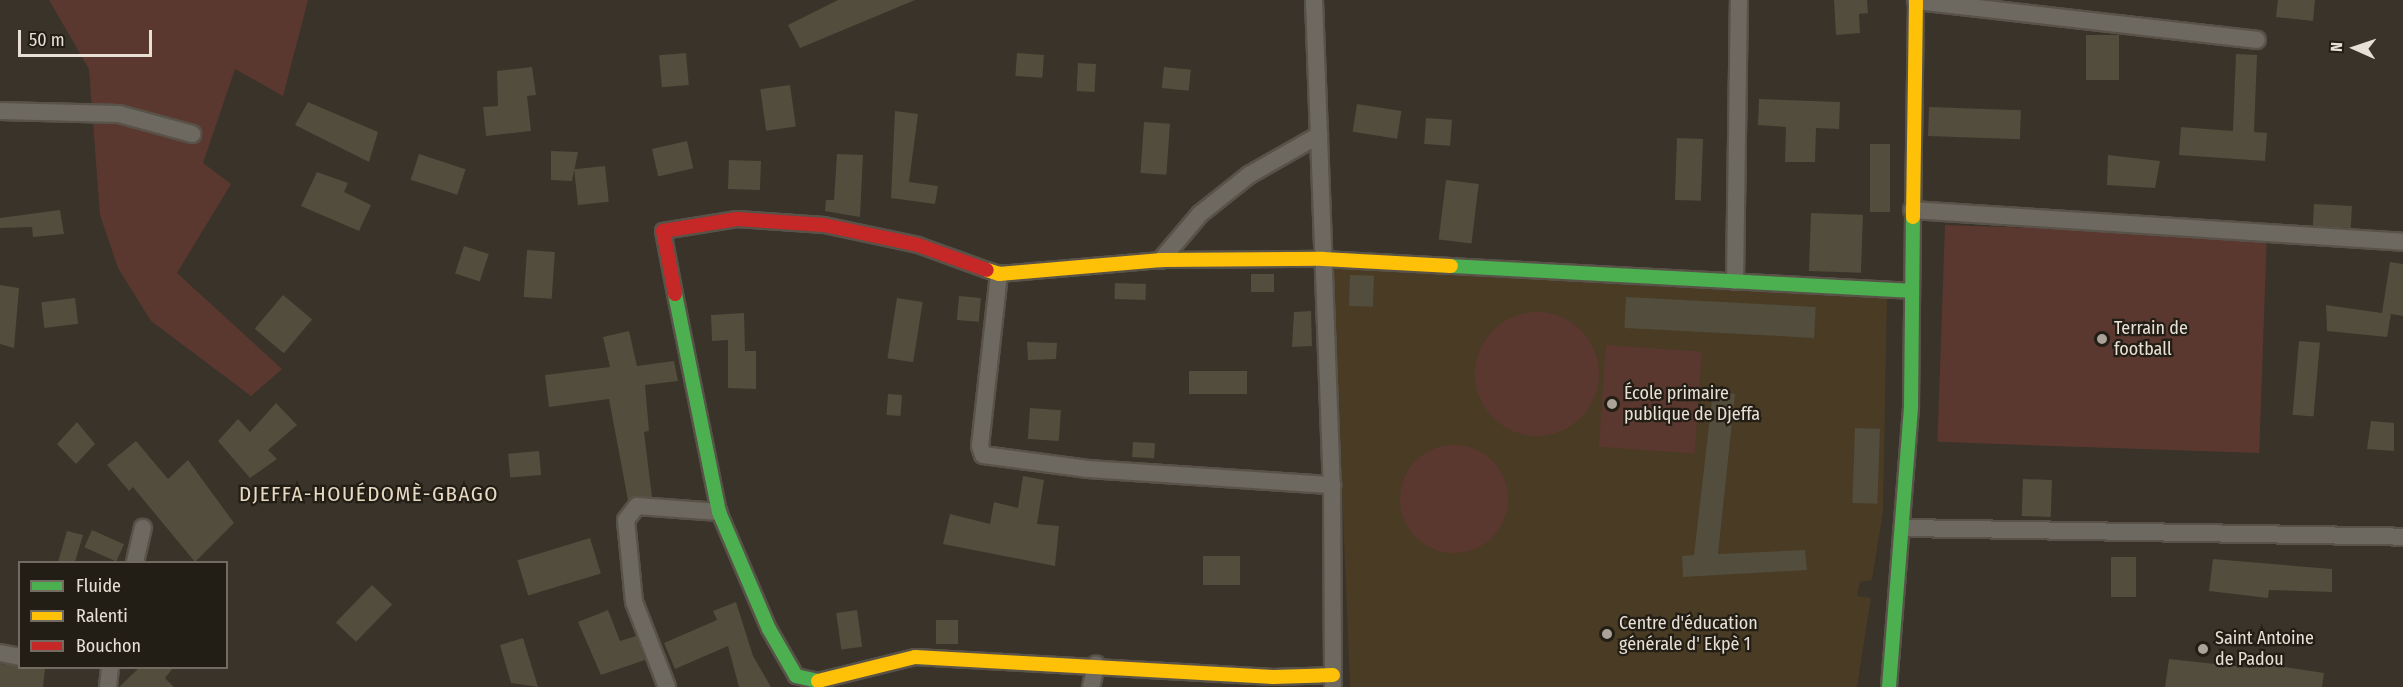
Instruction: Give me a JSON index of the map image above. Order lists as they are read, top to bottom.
{
  "districts": ["DJEFFA-HOUÉDOMÈ-GBAGO"],
  "places": [
    "Terrain de football",
    "École primaire publique de Djeffa",
    "Centre d'éducation générale d' Ekpè 1",
    "Saint Antoine de Padou"
  ],
  "legend": ["Fluide", "Ralenti", "Bouchon"],
  "scale_bar": "50 m",
  "north": "left"
}
